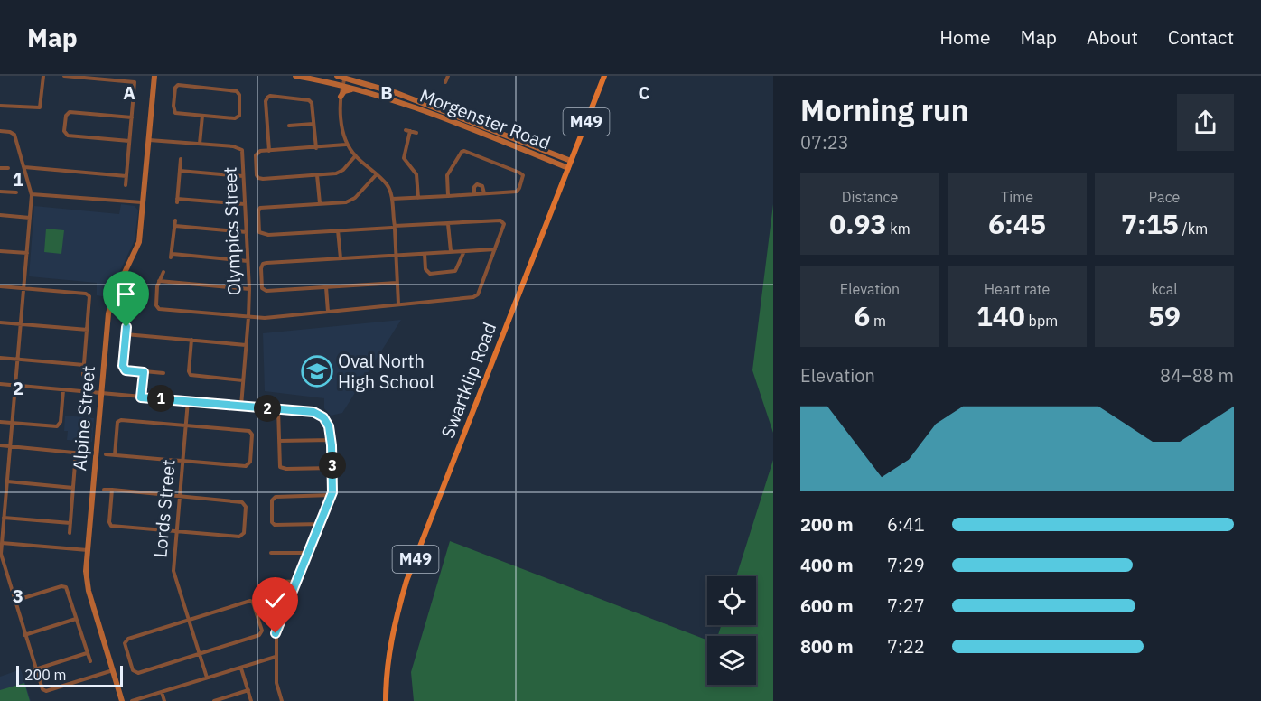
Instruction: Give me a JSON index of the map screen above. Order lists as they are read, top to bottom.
{
  "streets": {
    "main road": ["M49", "Swartklip Road"],
    "street": [
      "Morgenster Road",
      "Olympics Street",
      "Alpine Street",
      "Lords Street"
    ]
  },
  "crossings": [
    ["Morgenster Road", "Swartklip Road"],
    ["Olympics Street", "Alpine Street"]
  ],
  "places": {
    "school or university": ["Oval North High School"]
  },
  "scale_bar": "200 m",
  "page": {
    "header": "Map",
    "nav": [
      "Home",
      "Map",
      "About",
      "Contact"
    ],
    "heading": ["Morning run", "07:23"],
    "stats": [
      ["Distance", "0.93 km"],
      ["Time", "6:45"],
      ["Pace", "7:15 /km"],
      ["Elevation", "6 m"],
      ["Heart rate", "140 bpm"],
      ["kcal", "59"]
    ],
    "chart": ["Elevation", "84–88 m"],
    "pins": ["1", "2", "3"],
    "list": [
      {
        "name": "200 m",
        "note": "6:41"
      },
      {
        "name": "400 m",
        "note": "7:29"
      },
      {
        "name": "600 m",
        "note": "7:27"
      },
      {
        "name": "800 m",
        "note": "7:22"
      }
    ],
    "scale": "200 m"
  },
  "grid": {
    "columns": ["A", "B", "C"],
    "rows": ["1", "2", "3"]
  }
}
